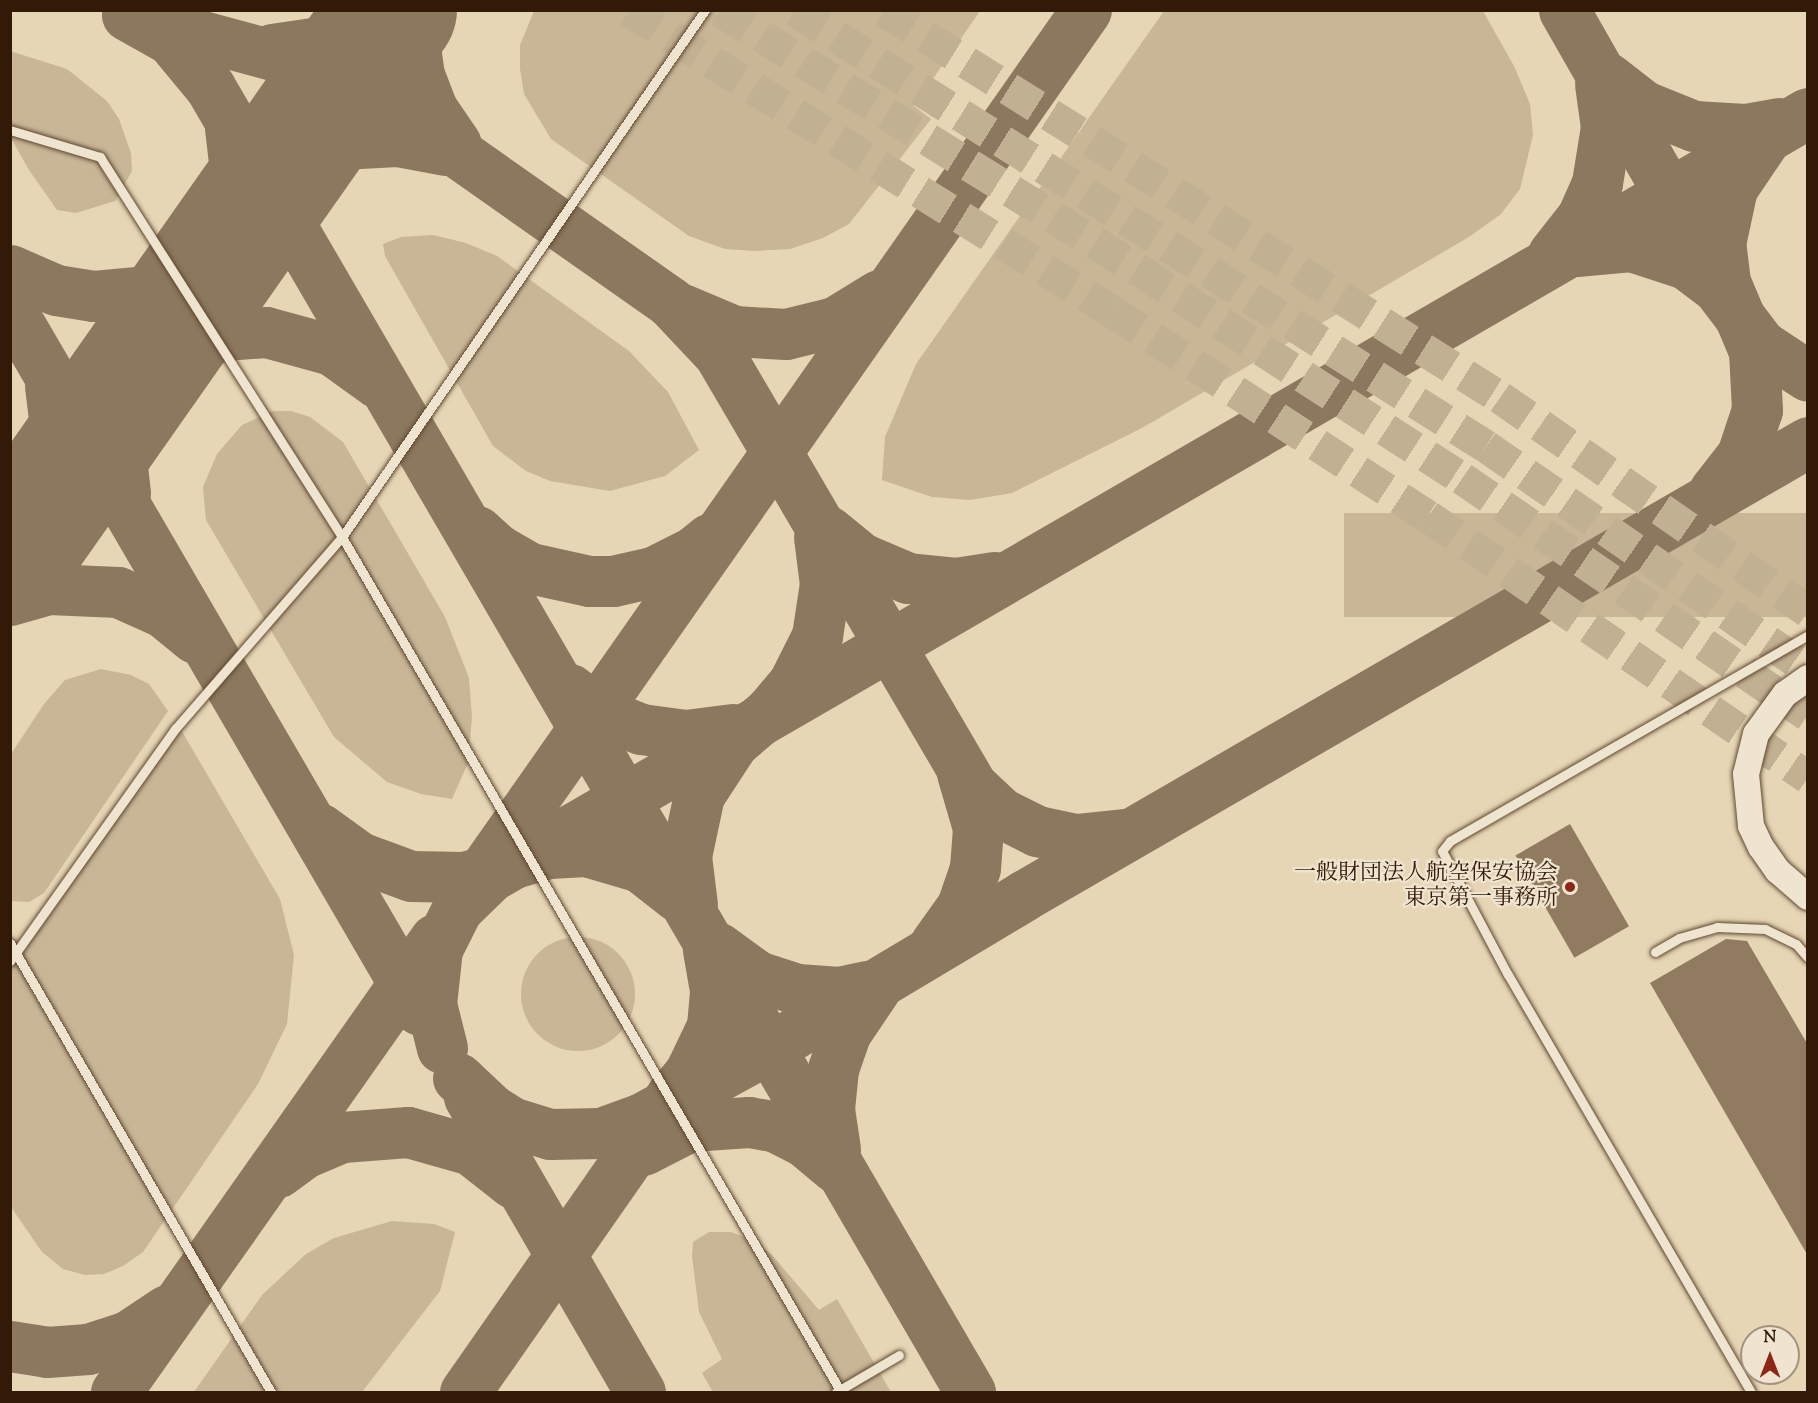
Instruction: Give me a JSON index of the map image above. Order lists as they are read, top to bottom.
{
  "places": ["一般財団法人航空保安協会 東京第一事務所"],
  "north": "top"
}
